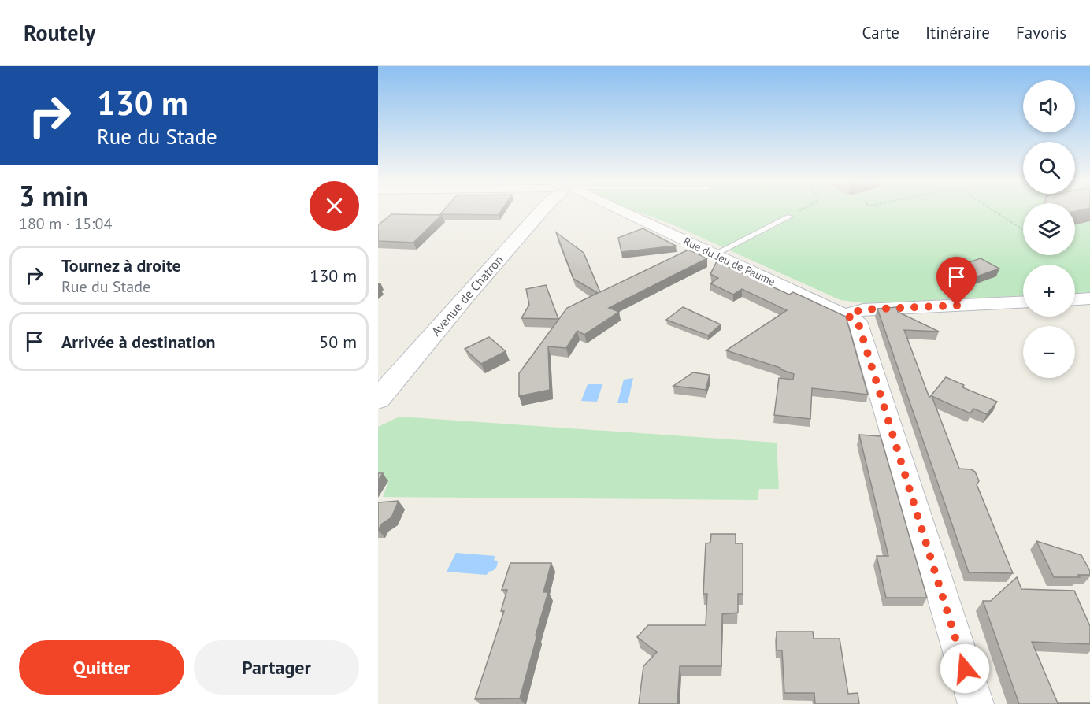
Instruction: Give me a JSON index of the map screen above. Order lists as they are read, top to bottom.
{
  "streets": {
    "street": ["Rue du Jeu de Paume", "Avenue de Chatron"]
  },
  "page": {
    "header": "Routely",
    "nav": ["Carte", "Itinéraire", "Favoris"],
    "turn": ["130 m", "Rue du Stade"],
    "map_buttons": ["+", "−"],
    "heading": ["3 min", "180 m · 15:04"],
    "list": [
      {
        "name": "Tournez à droite",
        "note": "Rue du Stade",
        "value": "130 m"
      },
      {
        "name": "Arrivée à destination",
        "value": "50 m"
      }
    ],
    "buttons": ["Quitter", "Partager"]
  }
}
